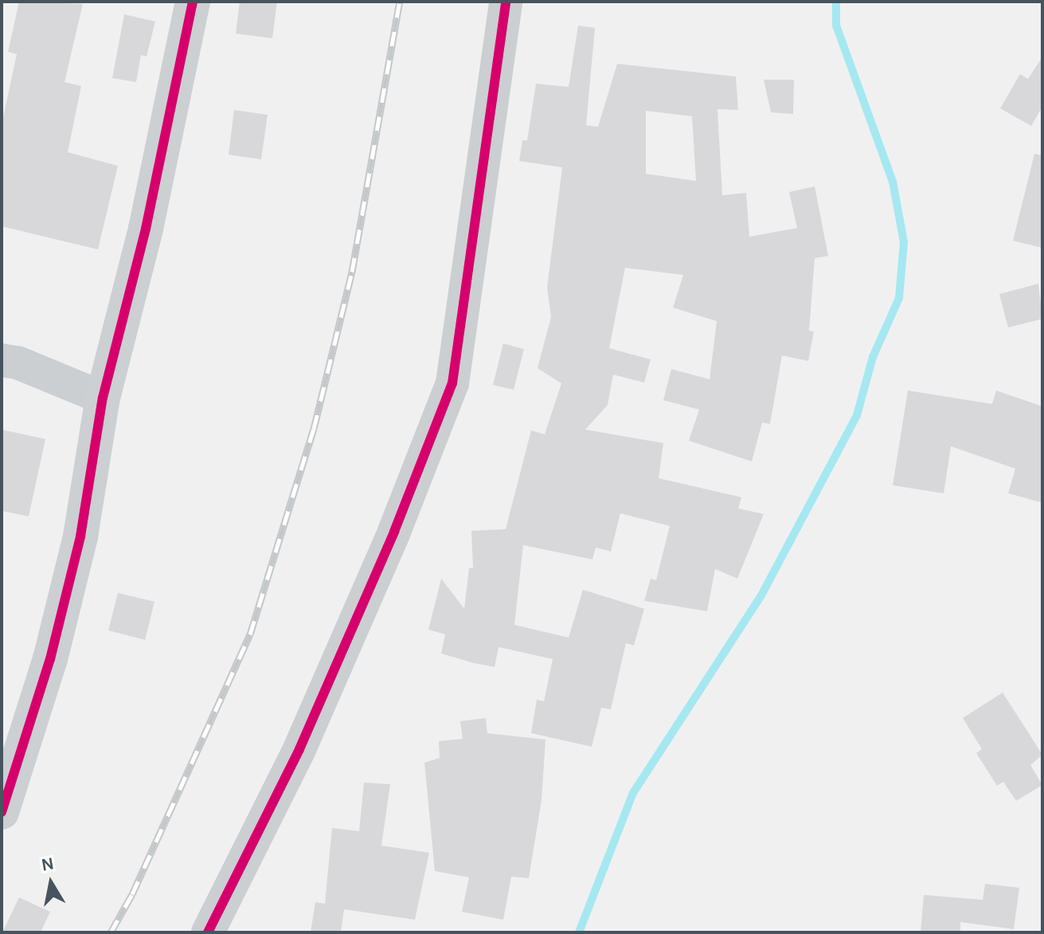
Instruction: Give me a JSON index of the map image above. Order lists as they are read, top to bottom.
{
  "north": "top"
}
